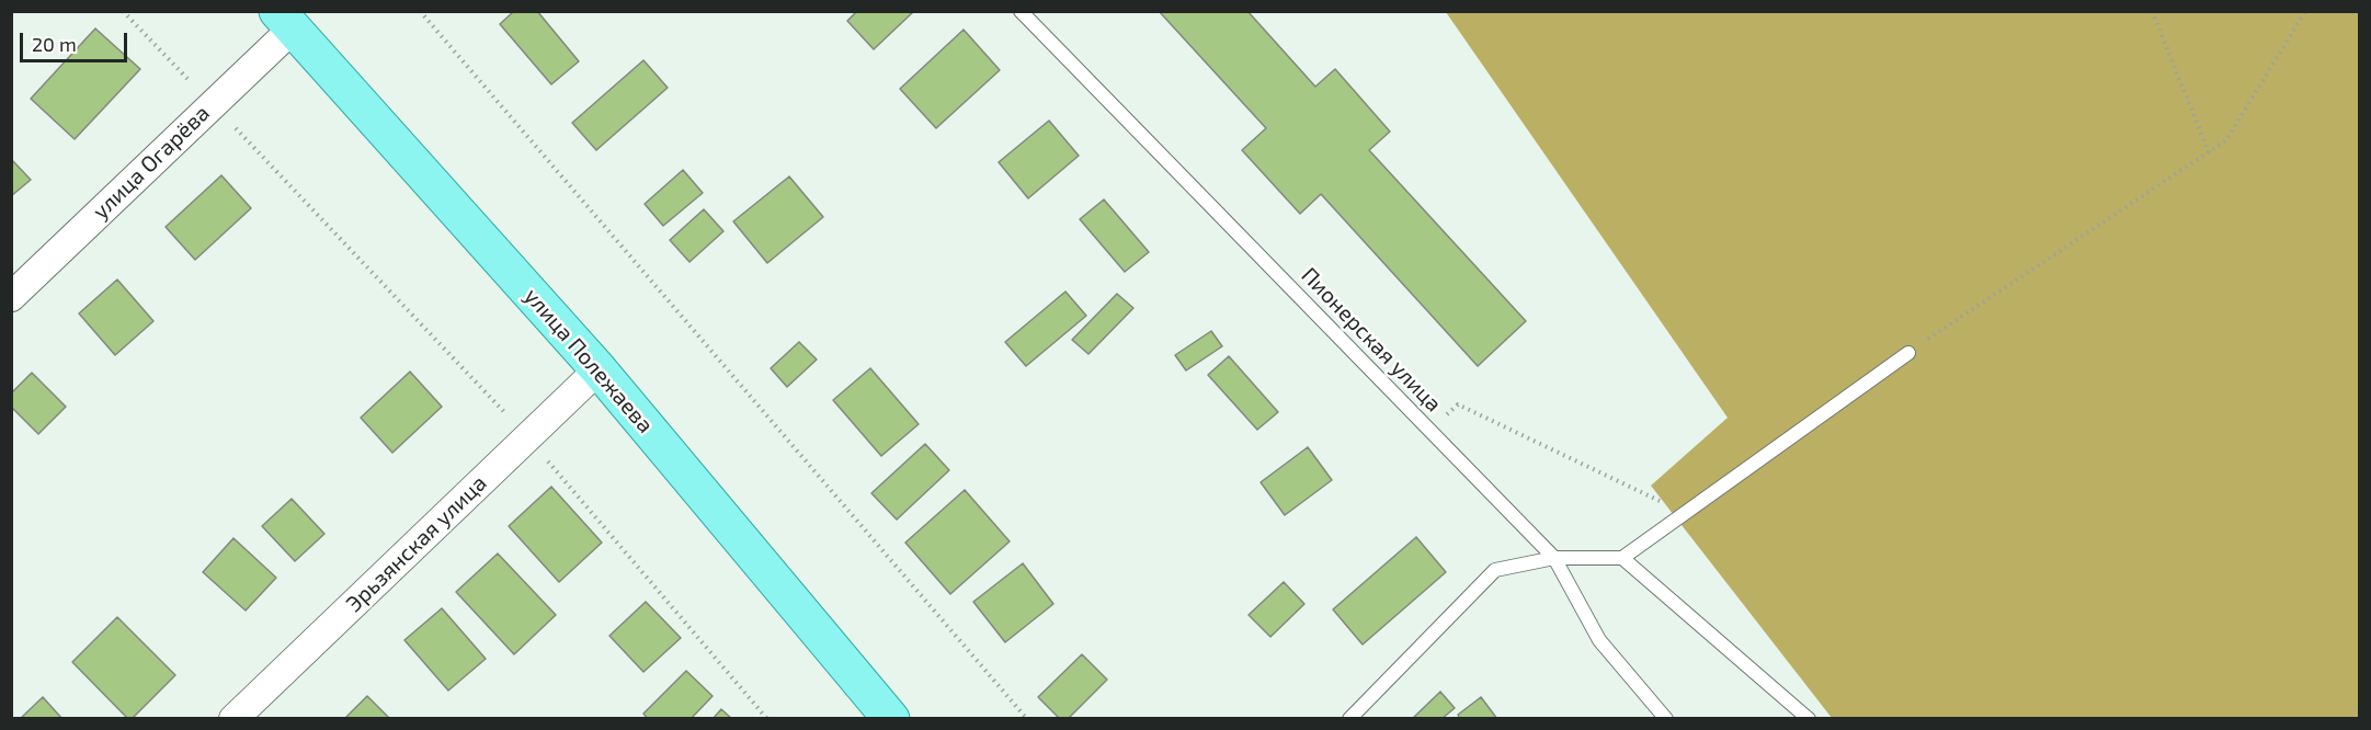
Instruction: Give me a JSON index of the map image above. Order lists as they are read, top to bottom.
{
  "streets": {
    "main road": ["улица Полежаева"],
    "street": ["улица Огарёва", "Эрьзянская улица"],
    "lane": ["Пионерская улица"]
  },
  "crossings": [
    ["улица Огарёва", "улица Полежаева"],
    ["улица Полежаева", "Эрьзянская улица"]
  ],
  "scale_bar": "20 m"
}
